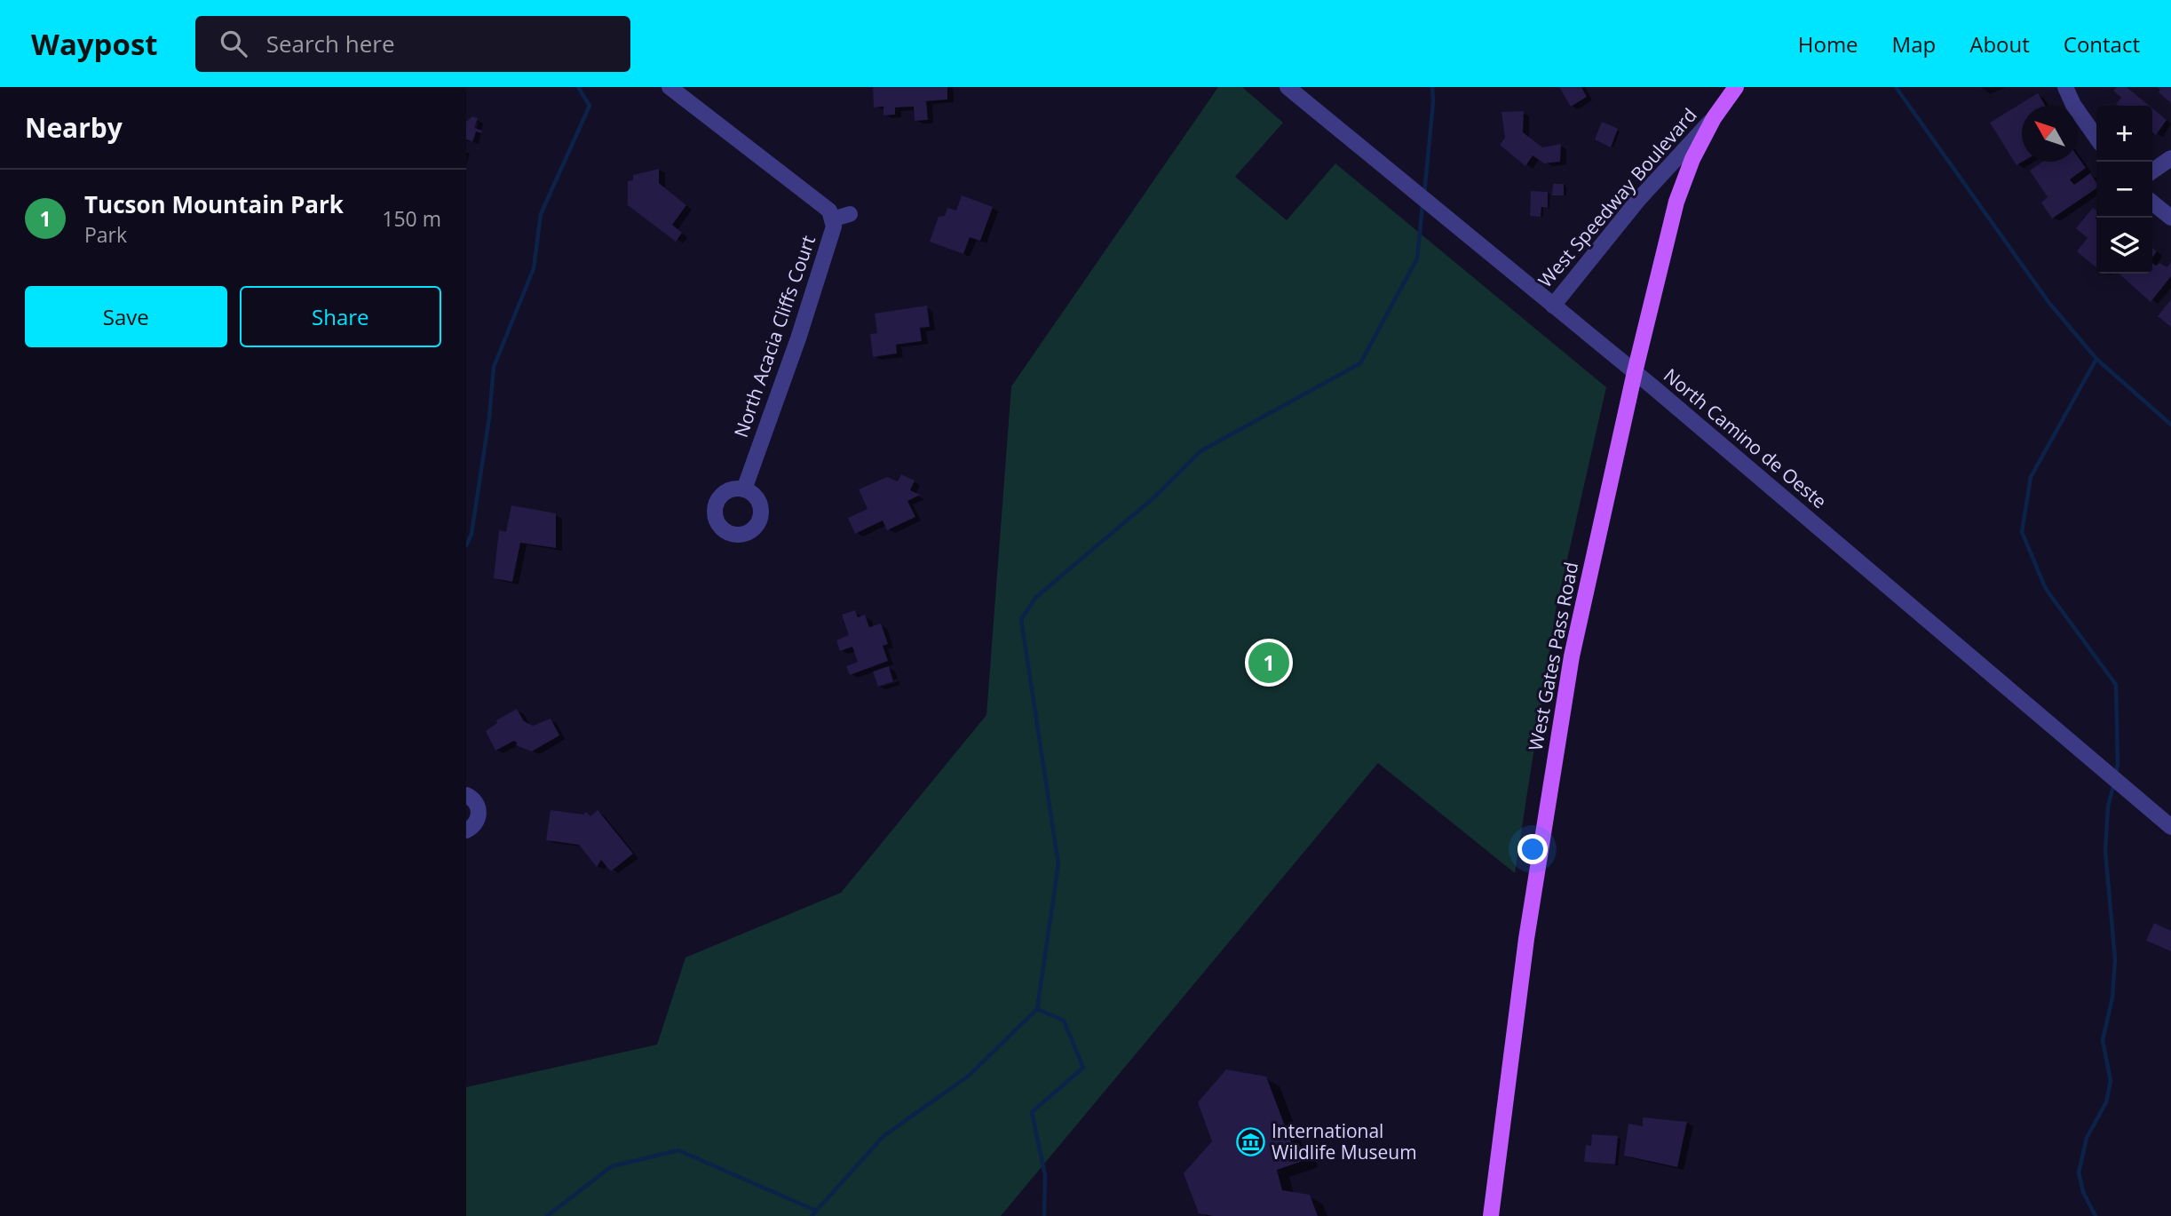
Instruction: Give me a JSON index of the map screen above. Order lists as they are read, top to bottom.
{
  "streets": {
    "main road": ["West Speedway Boulevard", "West Gates Pass Road"],
    "street": ["North Acacia Cliffs Court", "North Camino de Oeste"]
  },
  "crossings": [
    ["West Speedway Boulevard", "North Camino de Oeste"],
    ["West Speedway Boulevard", "West Gates Pass Road"],
    ["North Camino de Oeste", "West Gates Pass Road"]
  ],
  "places": {
    "museum": ["International Wildlife Museum"]
  },
  "north": "top left",
  "page": {
    "header": "Waypost",
    "search": "Search here",
    "nav": [
      "Home",
      "Map",
      "About",
      "Contact"
    ],
    "heading": "Nearby",
    "map_buttons": ["+", "−"],
    "list": [
      {
        "mark": "1",
        "name": "Tucson Mountain Park",
        "note": "Park",
        "value": "150 m"
      }
    ],
    "buttons": ["Save", "Share"],
    "pins": "1"
  }
}
